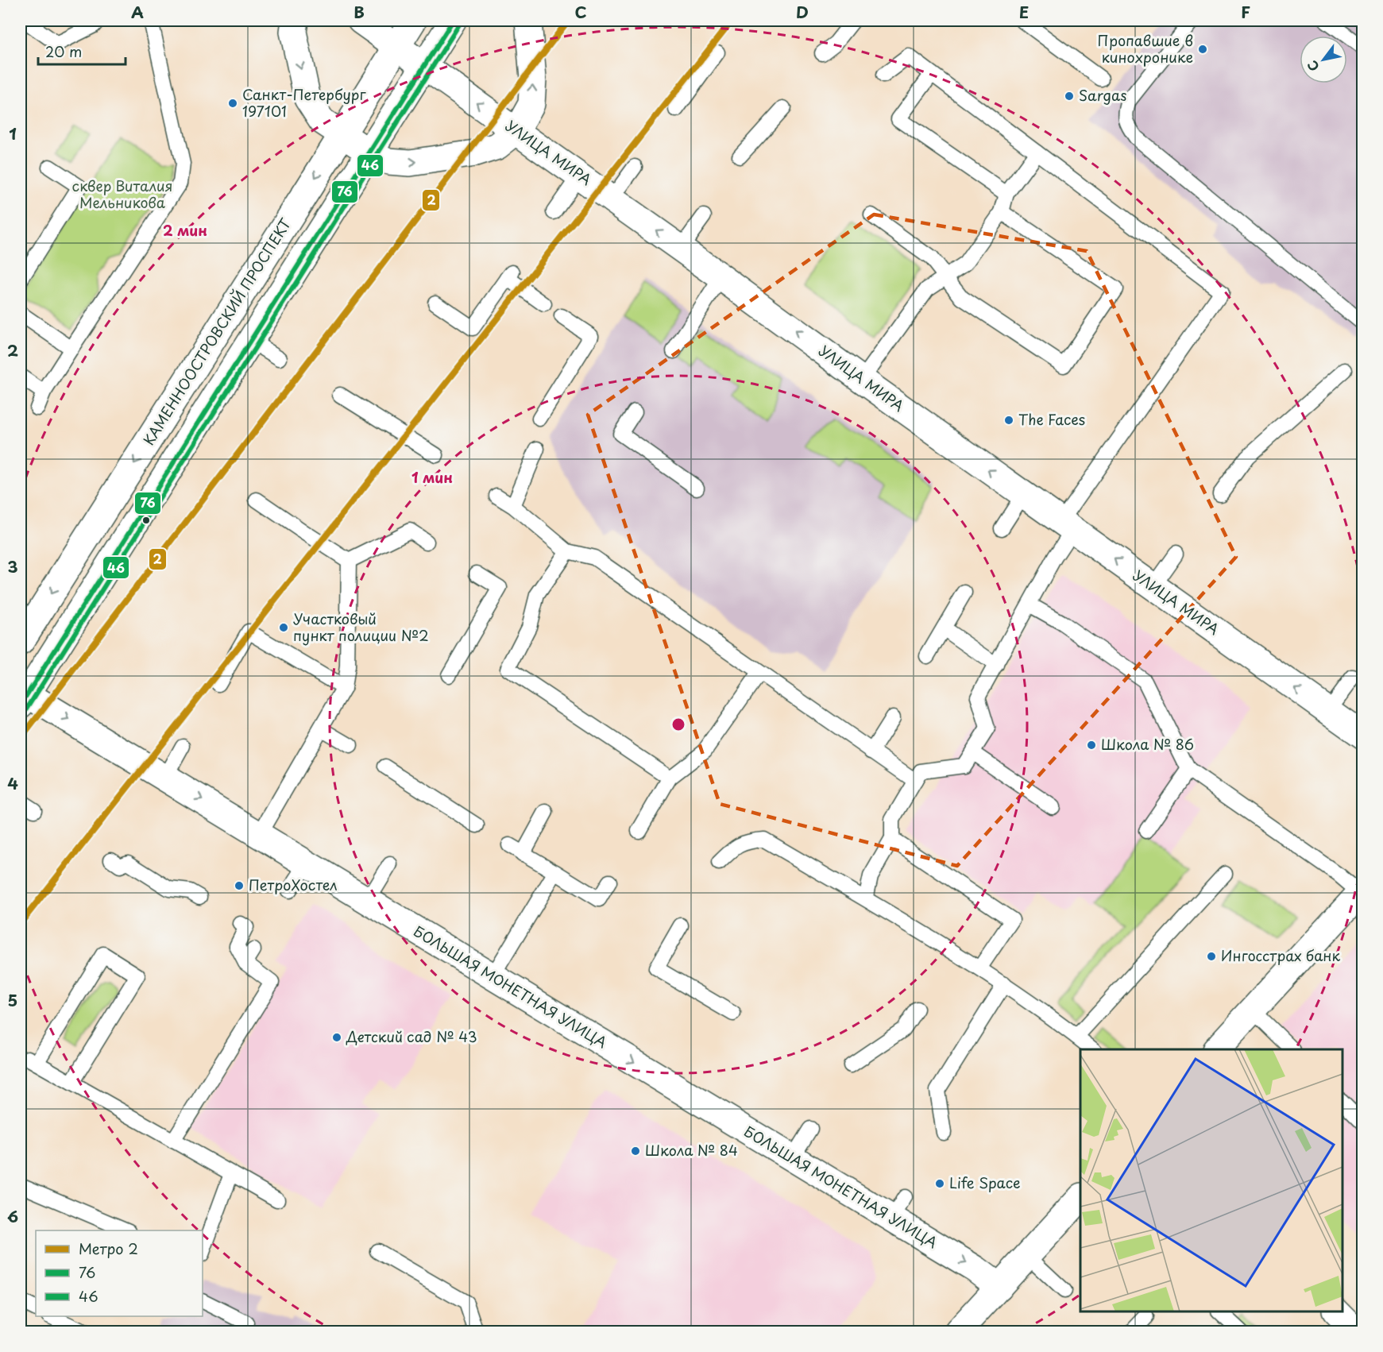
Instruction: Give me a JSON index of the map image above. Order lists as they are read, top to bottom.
{
  "streets": {
    "street": ["УЛИЦА МИРА", "КАМЕННООСТРОВСКИЙ ПРОСПЕКТ", "БОЛЬШАЯ МОНЕТНАЯ УЛИЦА"]
  },
  "crossings": [
    ["УЛИЦА МИРА", "КАМЕННООСТРОВСКИЙ ПРОСПЕКТ"]
  ],
  "one_way": ["УЛИЦА МИРА", "БОЛЬШАЯ МОНЕТНАЯ УЛИЦА"],
  "parks": ["сквер Виталия Мельникова"],
  "places": [
    "Пропавшие в кинохронике",
    "Sargas",
    "Санкт-Петербург 197101",
    "The Faces",
    "Участковый пункт полиции №2",
    "Школа № 86",
    "ПетроХостел",
    "Ингосстрах банк",
    "Детский сад № 43",
    "Школа № 84",
    "Life Space"
  ],
  "lines": ["metro line 2", "transit line 76", "transit line 46"],
  "legend": ["Метро 2", "76", "46"],
  "scale_bar": "20 m",
  "north": "bottom left",
  "grid": {
    "columns": [
      "A",
      "B",
      "C",
      "D",
      "E",
      "F"
    ],
    "rows": [
      "1",
      "2",
      "3",
      "4",
      "5",
      "6"
    ]
  },
  "rings": ["2 мин", "1 мин"]
}
